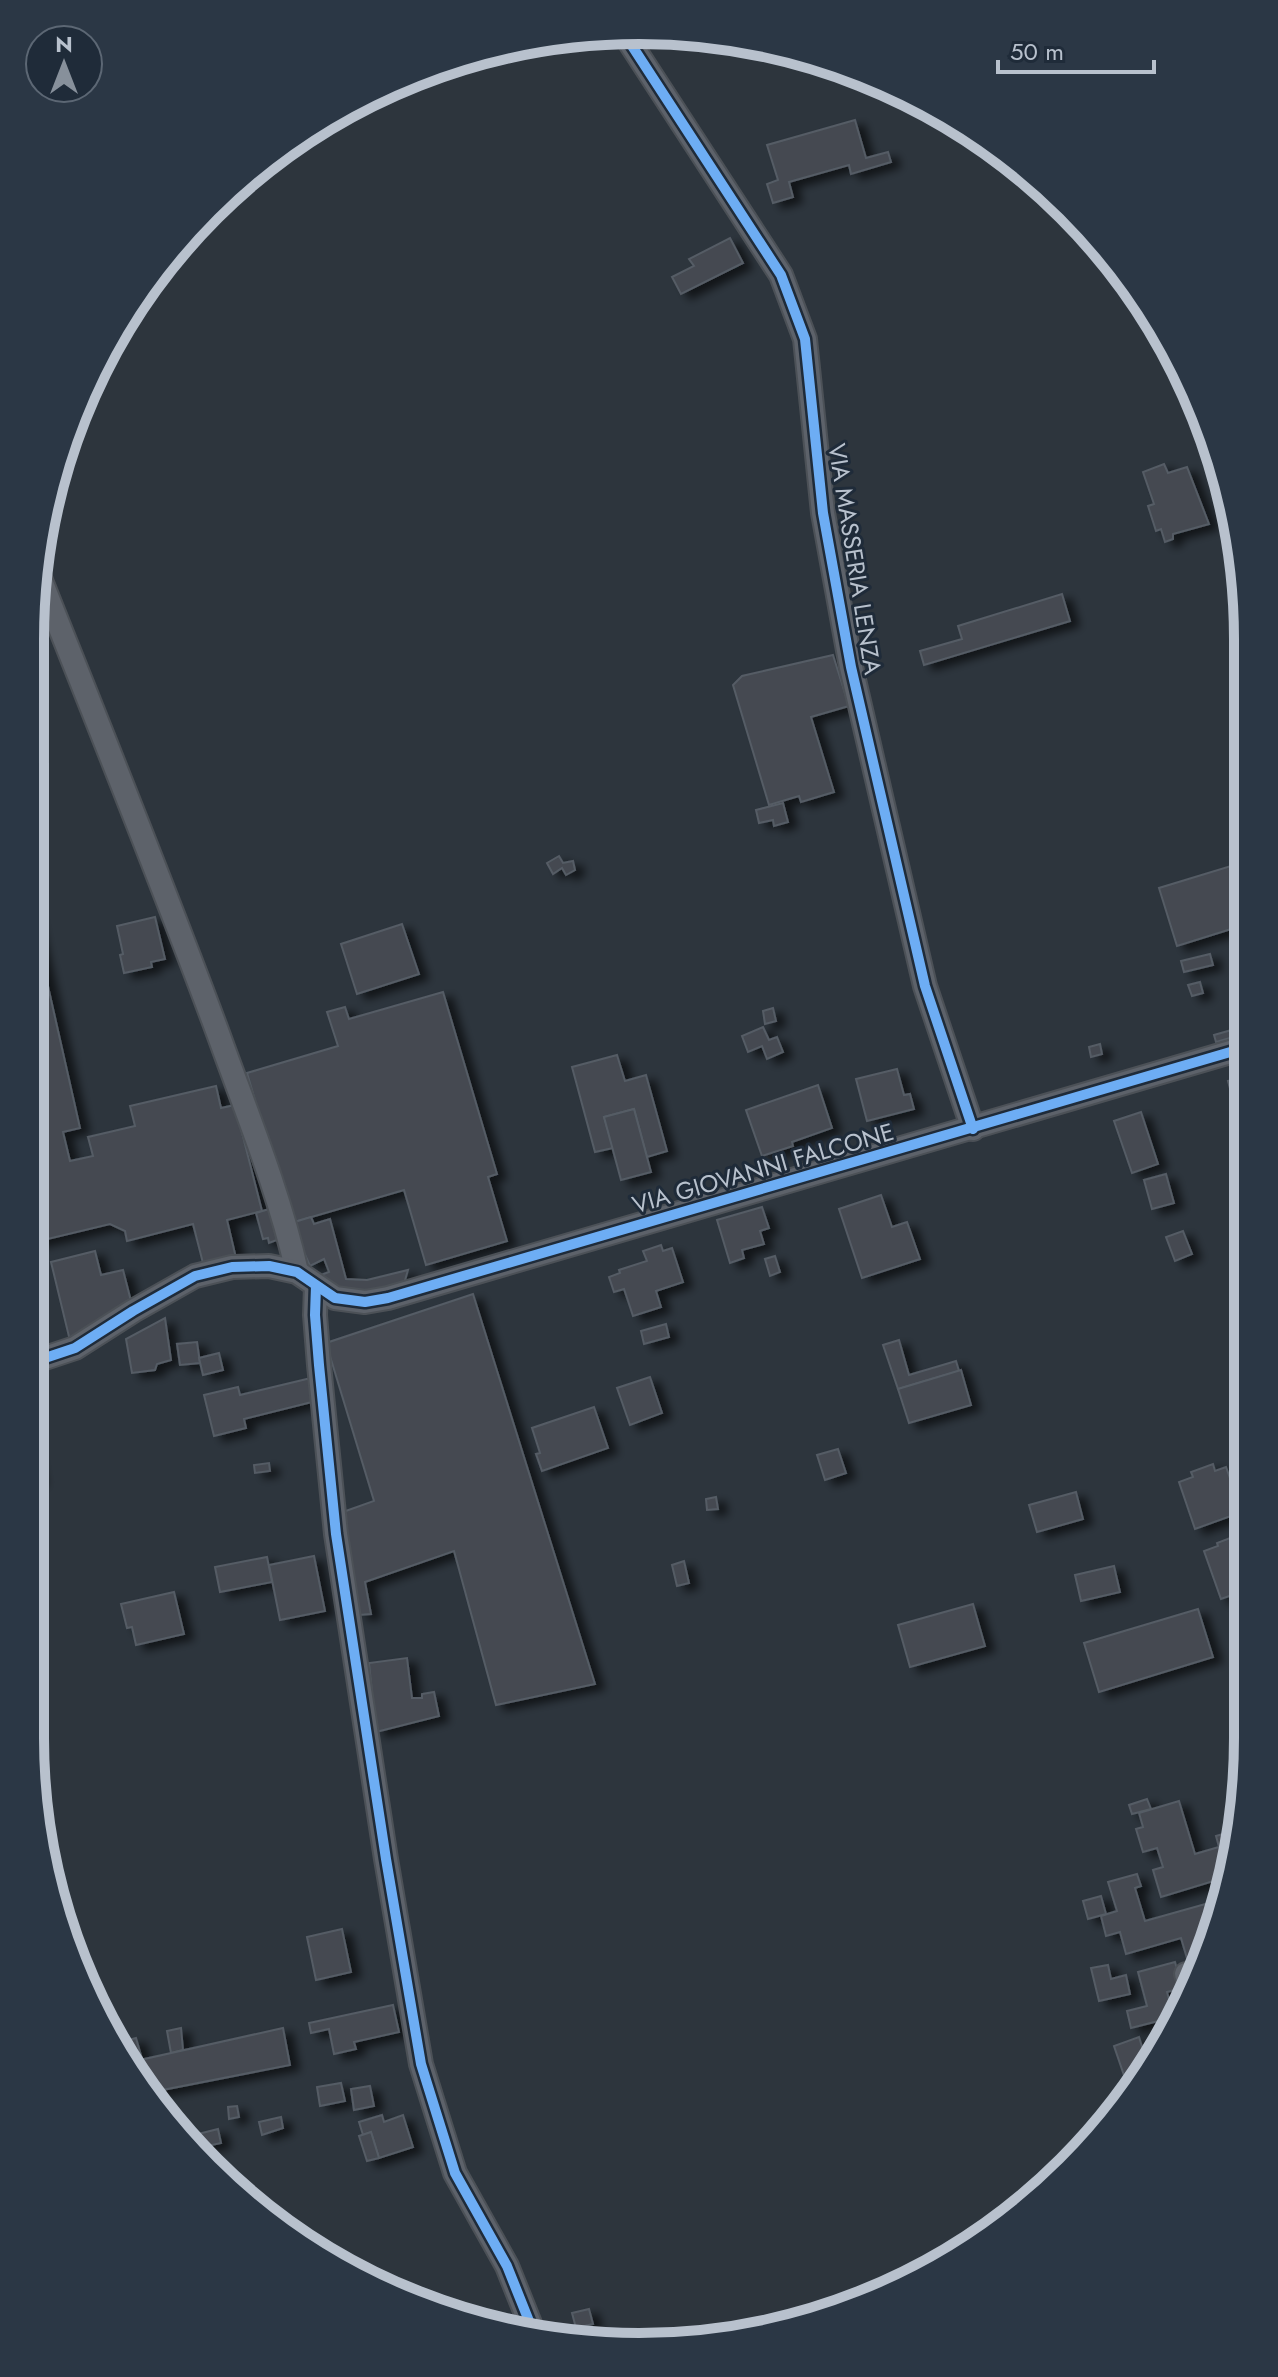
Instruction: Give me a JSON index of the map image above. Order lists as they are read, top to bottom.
{
  "streets": {
    "street": ["VIA MASSERIA LENZA", "VIA GIOVANNI FALCONE"]
  },
  "crossings": [
    ["VIA MASSERIA LENZA", "VIA GIOVANNI FALCONE"]
  ],
  "scale_bar": "50 m",
  "north": "top"
}
